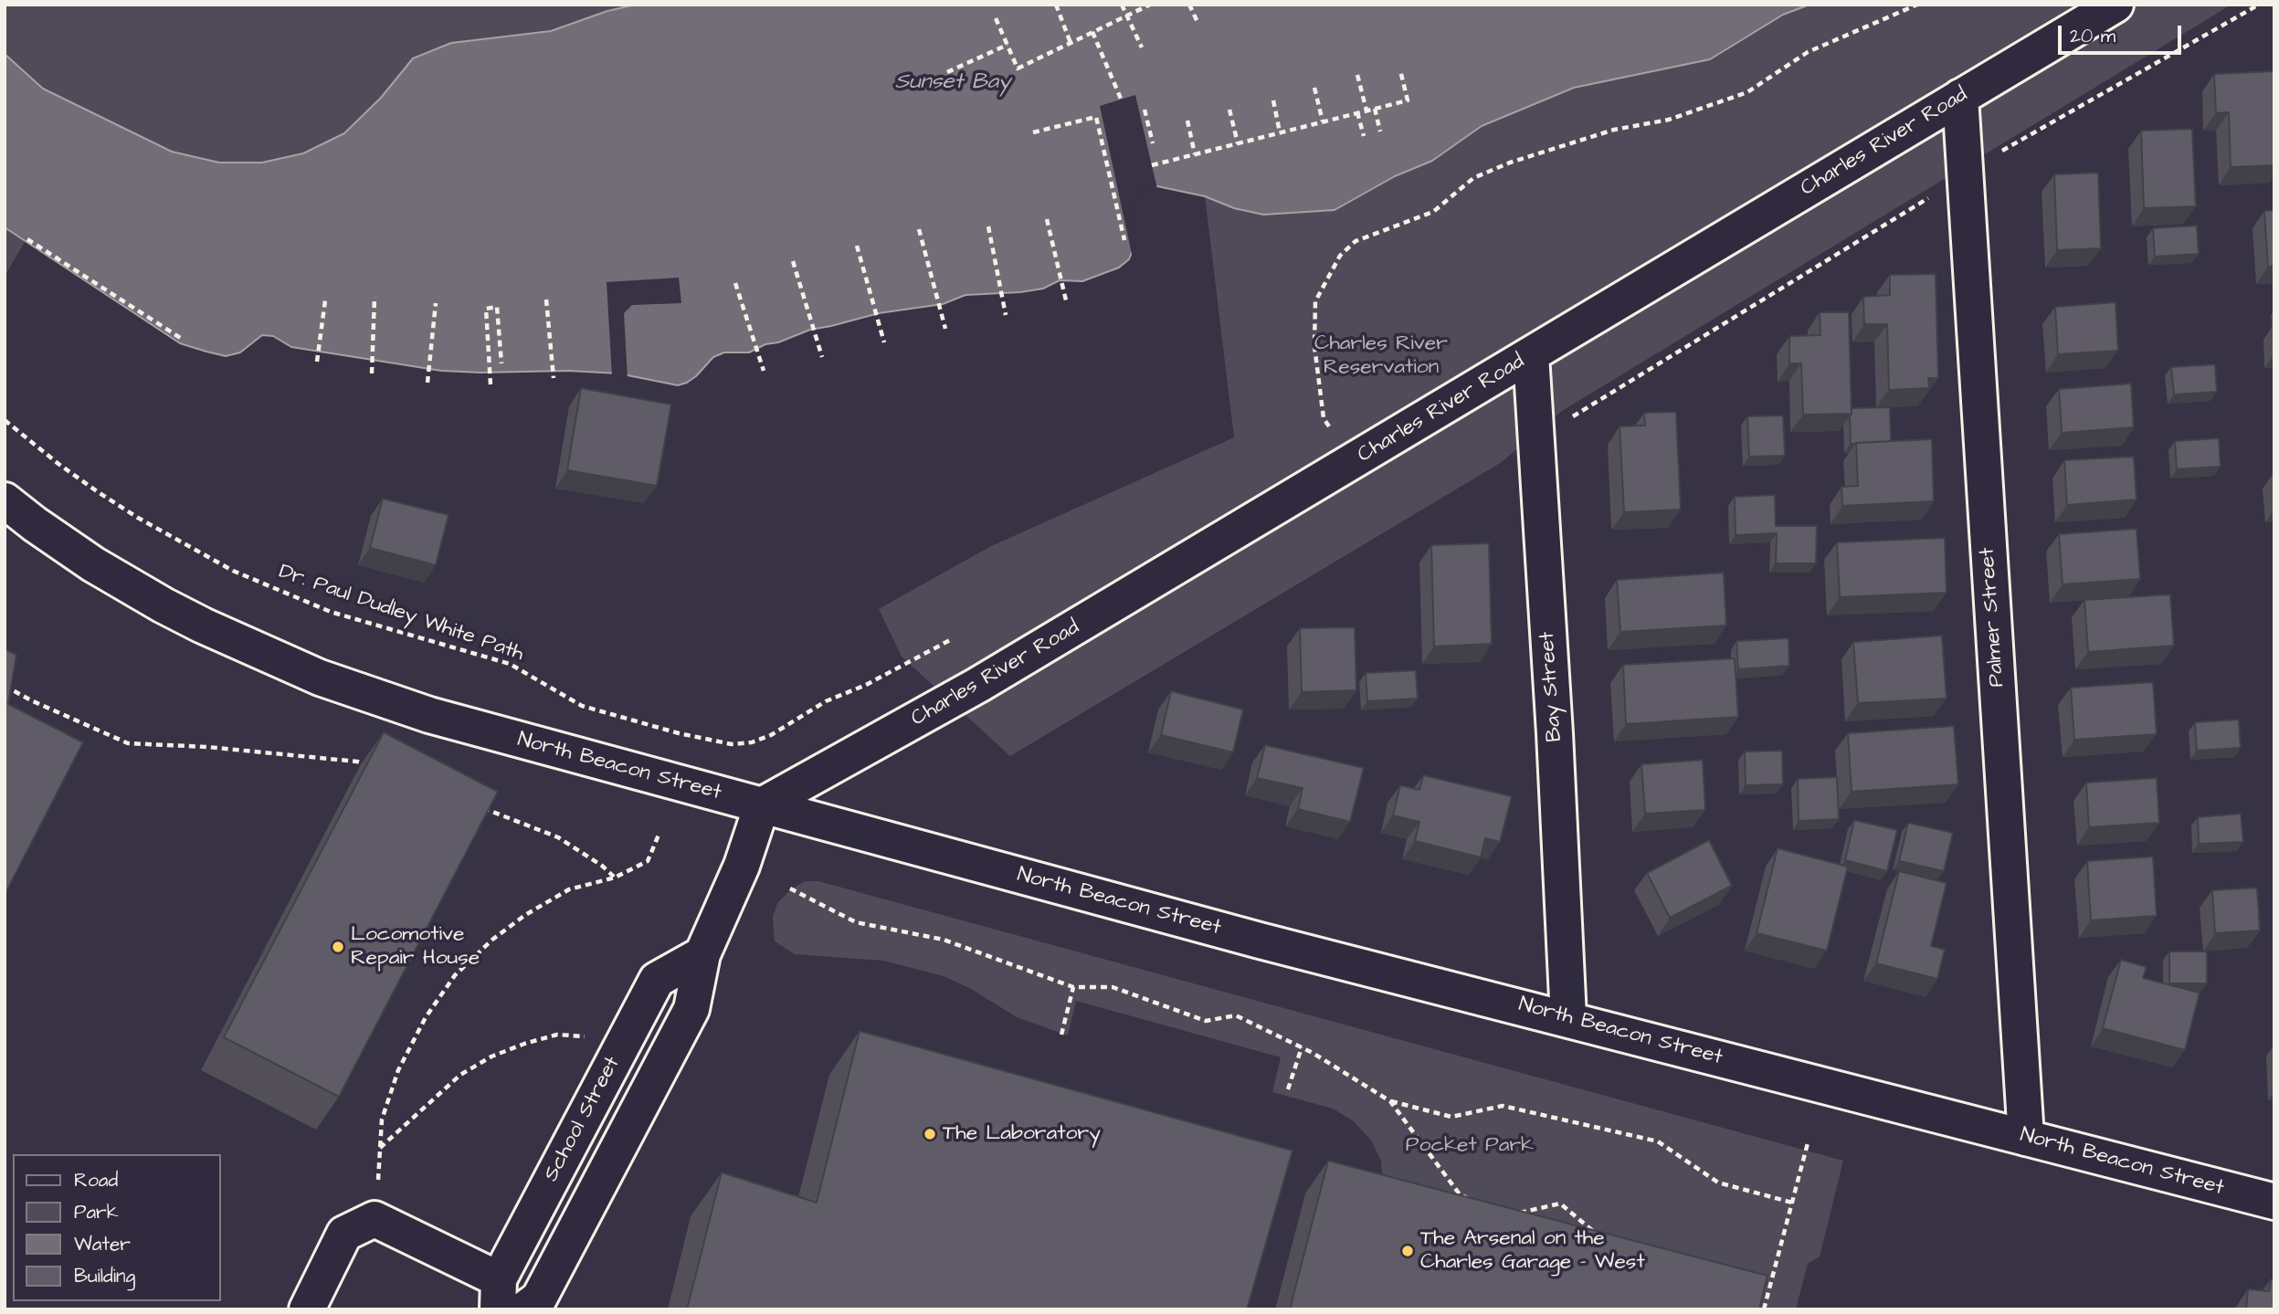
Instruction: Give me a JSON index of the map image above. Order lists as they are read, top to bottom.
{
  "streets": {
    "street": [
      "Charles River Road",
      "Palmer Street",
      "Bay Street",
      "North Beacon Street",
      "School Street"
    ],
    "path": ["Dr. Paul Dudley White Path"]
  },
  "crossings": [
    ["Charles River Road", "Palmer Street"],
    ["Charles River Road", "Bay Street"],
    ["Charles River Road", "North Beacon Street"],
    ["Palmer Street", "North Beacon Street"],
    ["Bay Street", "North Beacon Street"]
  ],
  "water": ["Sunset Bay"],
  "parks": ["Charles River Reservation", "Pocket Park"],
  "places": ["Locomotive Repair House", "The Laboratory", "The Arsenal on the Charles Garage - West"],
  "legend": [
    "Road",
    "Park",
    "Water",
    "Building"
  ],
  "scale_bar": "20 m"
}
